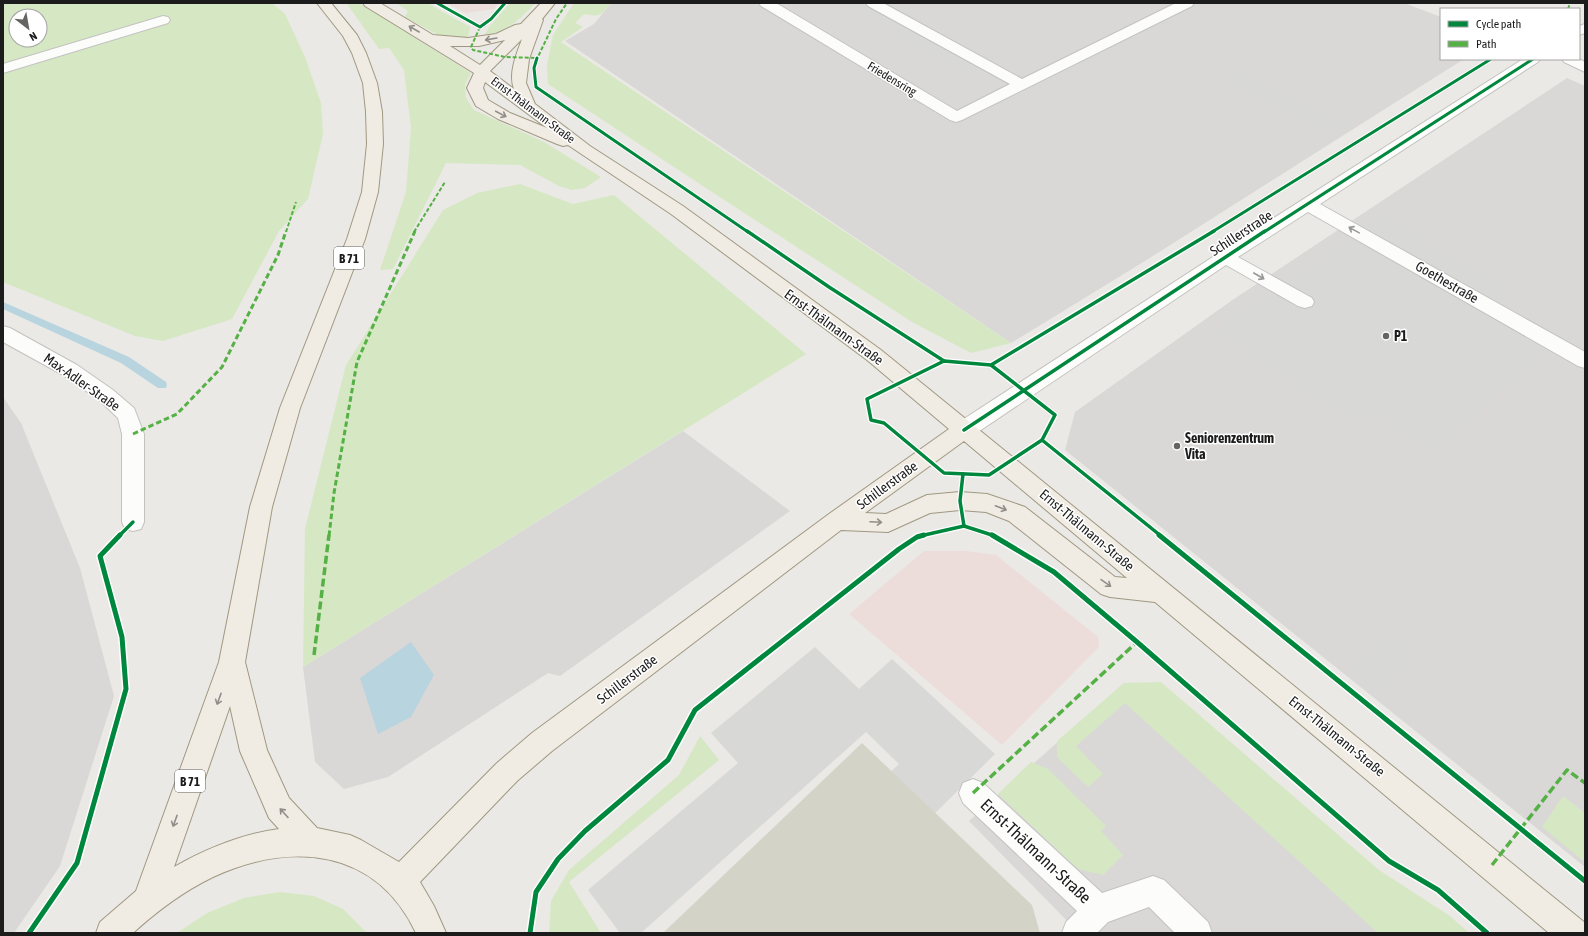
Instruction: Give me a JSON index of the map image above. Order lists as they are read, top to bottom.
{
  "streets": {
    "main road": ["Ernst-Thälmann-Straße", "Schillerstraße", "B 71"],
    "street": ["Friedensring", "Goethestraße", "Max-Adler-Straße"]
  },
  "crossings": [
    ["Ernst-Thälmann-Straße", "Schillerstraße"],
    ["Schillerstraße", "B 71"],
    ["Schillerstraße", "Goethestraße"]
  ],
  "one_way": ["Goethestraße"],
  "places": ["P1", "Seniorenzentrum Vita"],
  "legend": ["Cycle path", "Path"],
  "north": "bottom right"
}
